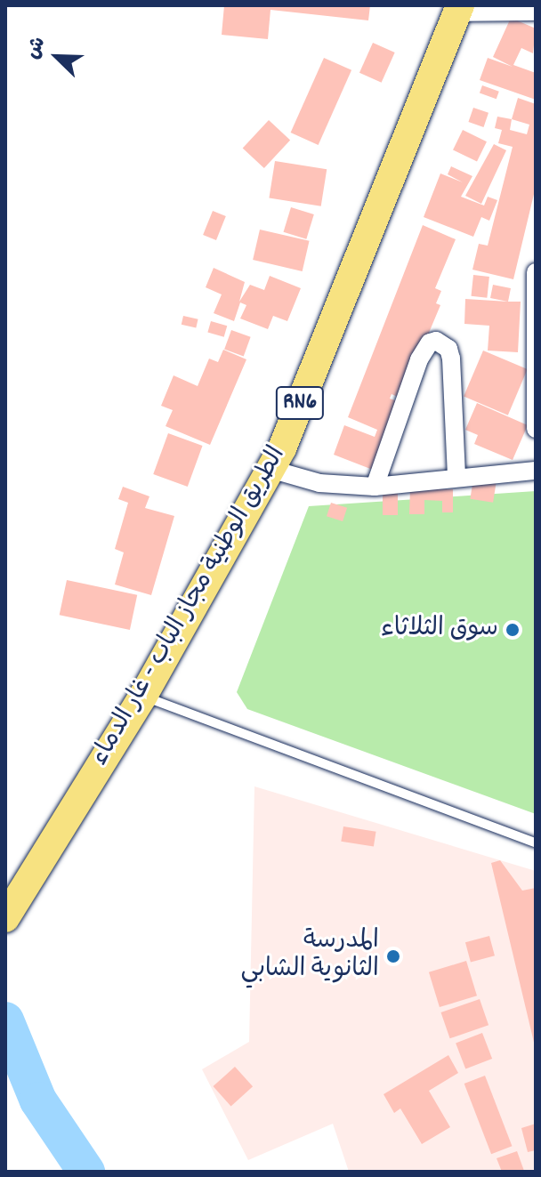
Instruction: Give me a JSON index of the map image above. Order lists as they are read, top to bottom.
{
  "streets": {
    "main road": ["RN6", "الطريق الوطنية مجاز الباب - غار الدماء"]
  },
  "places": ["سوق الثلاثاء", "المدرسة الثانوية الشابي"],
  "north": "top left"
}
